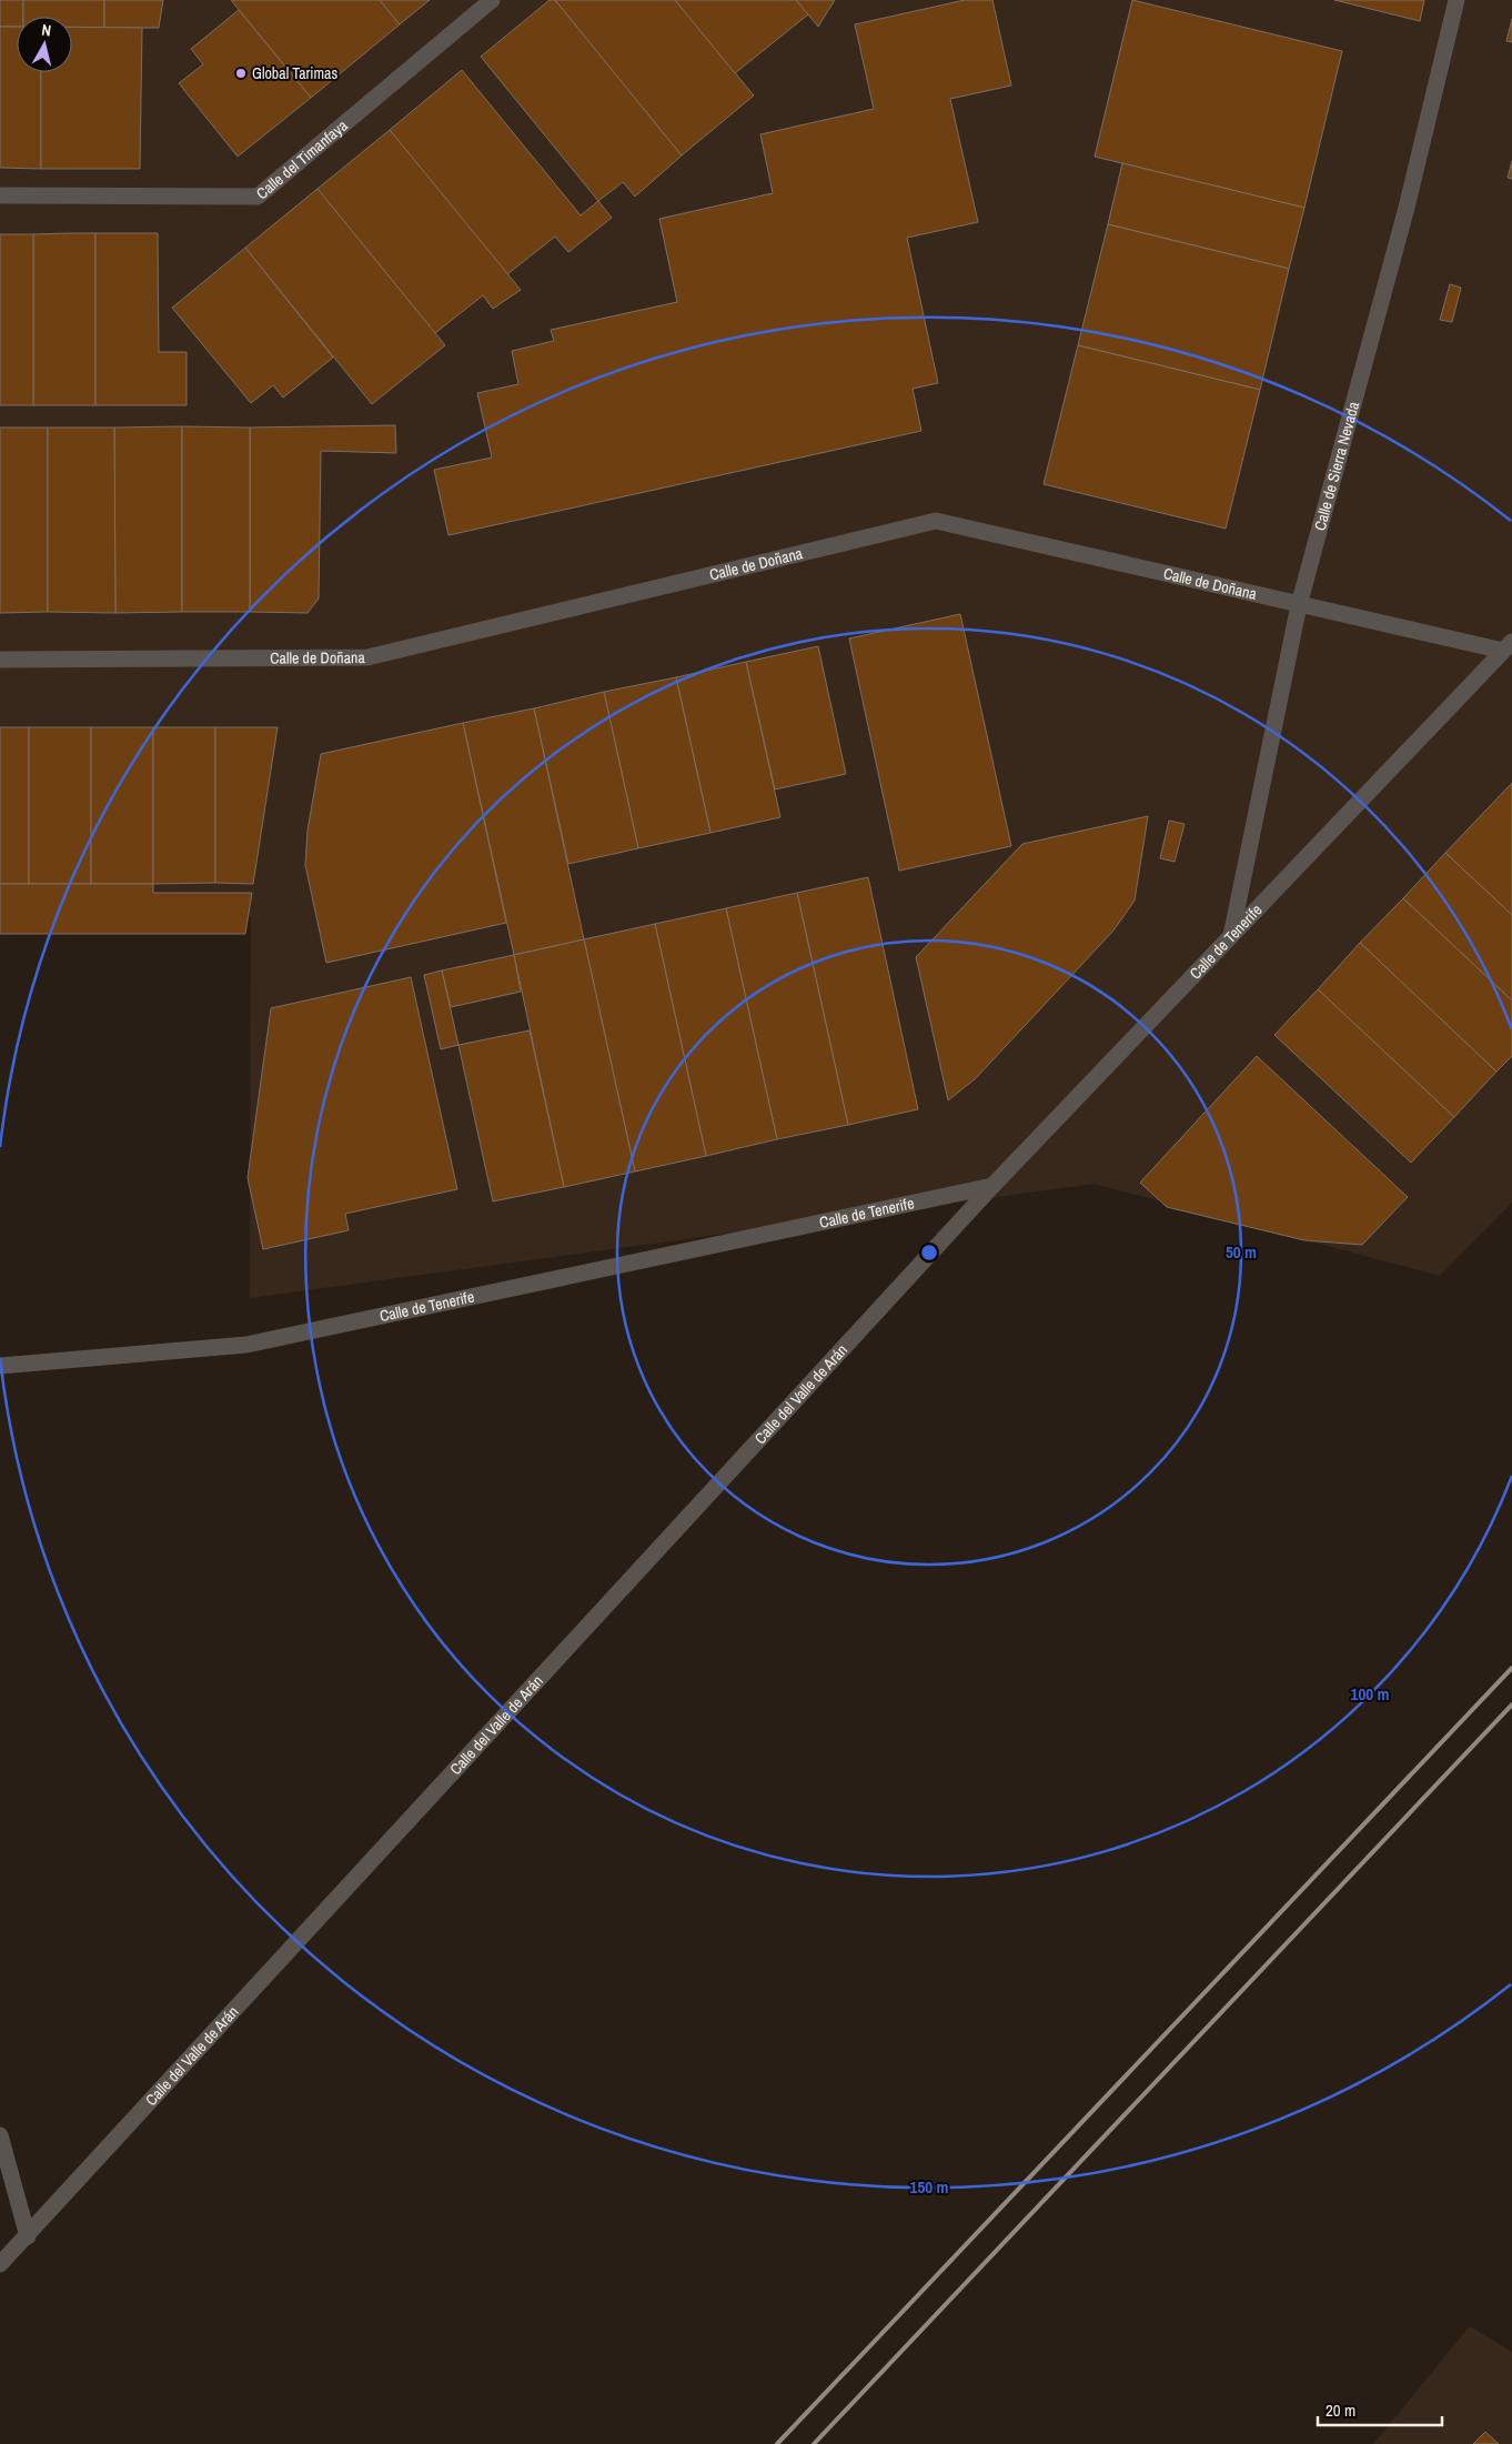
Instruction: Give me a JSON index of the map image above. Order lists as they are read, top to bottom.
{
  "streets": {
    "street": [
      "Calle del Timanfaya",
      "Calle de Sierra Nevada",
      "Calle de Doñana",
      "Calle de Tenerife",
      "Calle del Valle de Arán"
    ]
  },
  "crossings": [
    ["Calle de Sierra Nevada", "Calle de Doñana"],
    ["Calle de Sierra Nevada", "Calle de Tenerife"],
    ["Calle de Doñana", "Calle de Tenerife"],
    ["Calle de Tenerife", "Calle del Valle de Arán"]
  ],
  "places": ["Global Tarimas"],
  "scale_bar": "20 m",
  "north": "top",
  "rings": ["50 m", "100 m", "150 m"]
}
